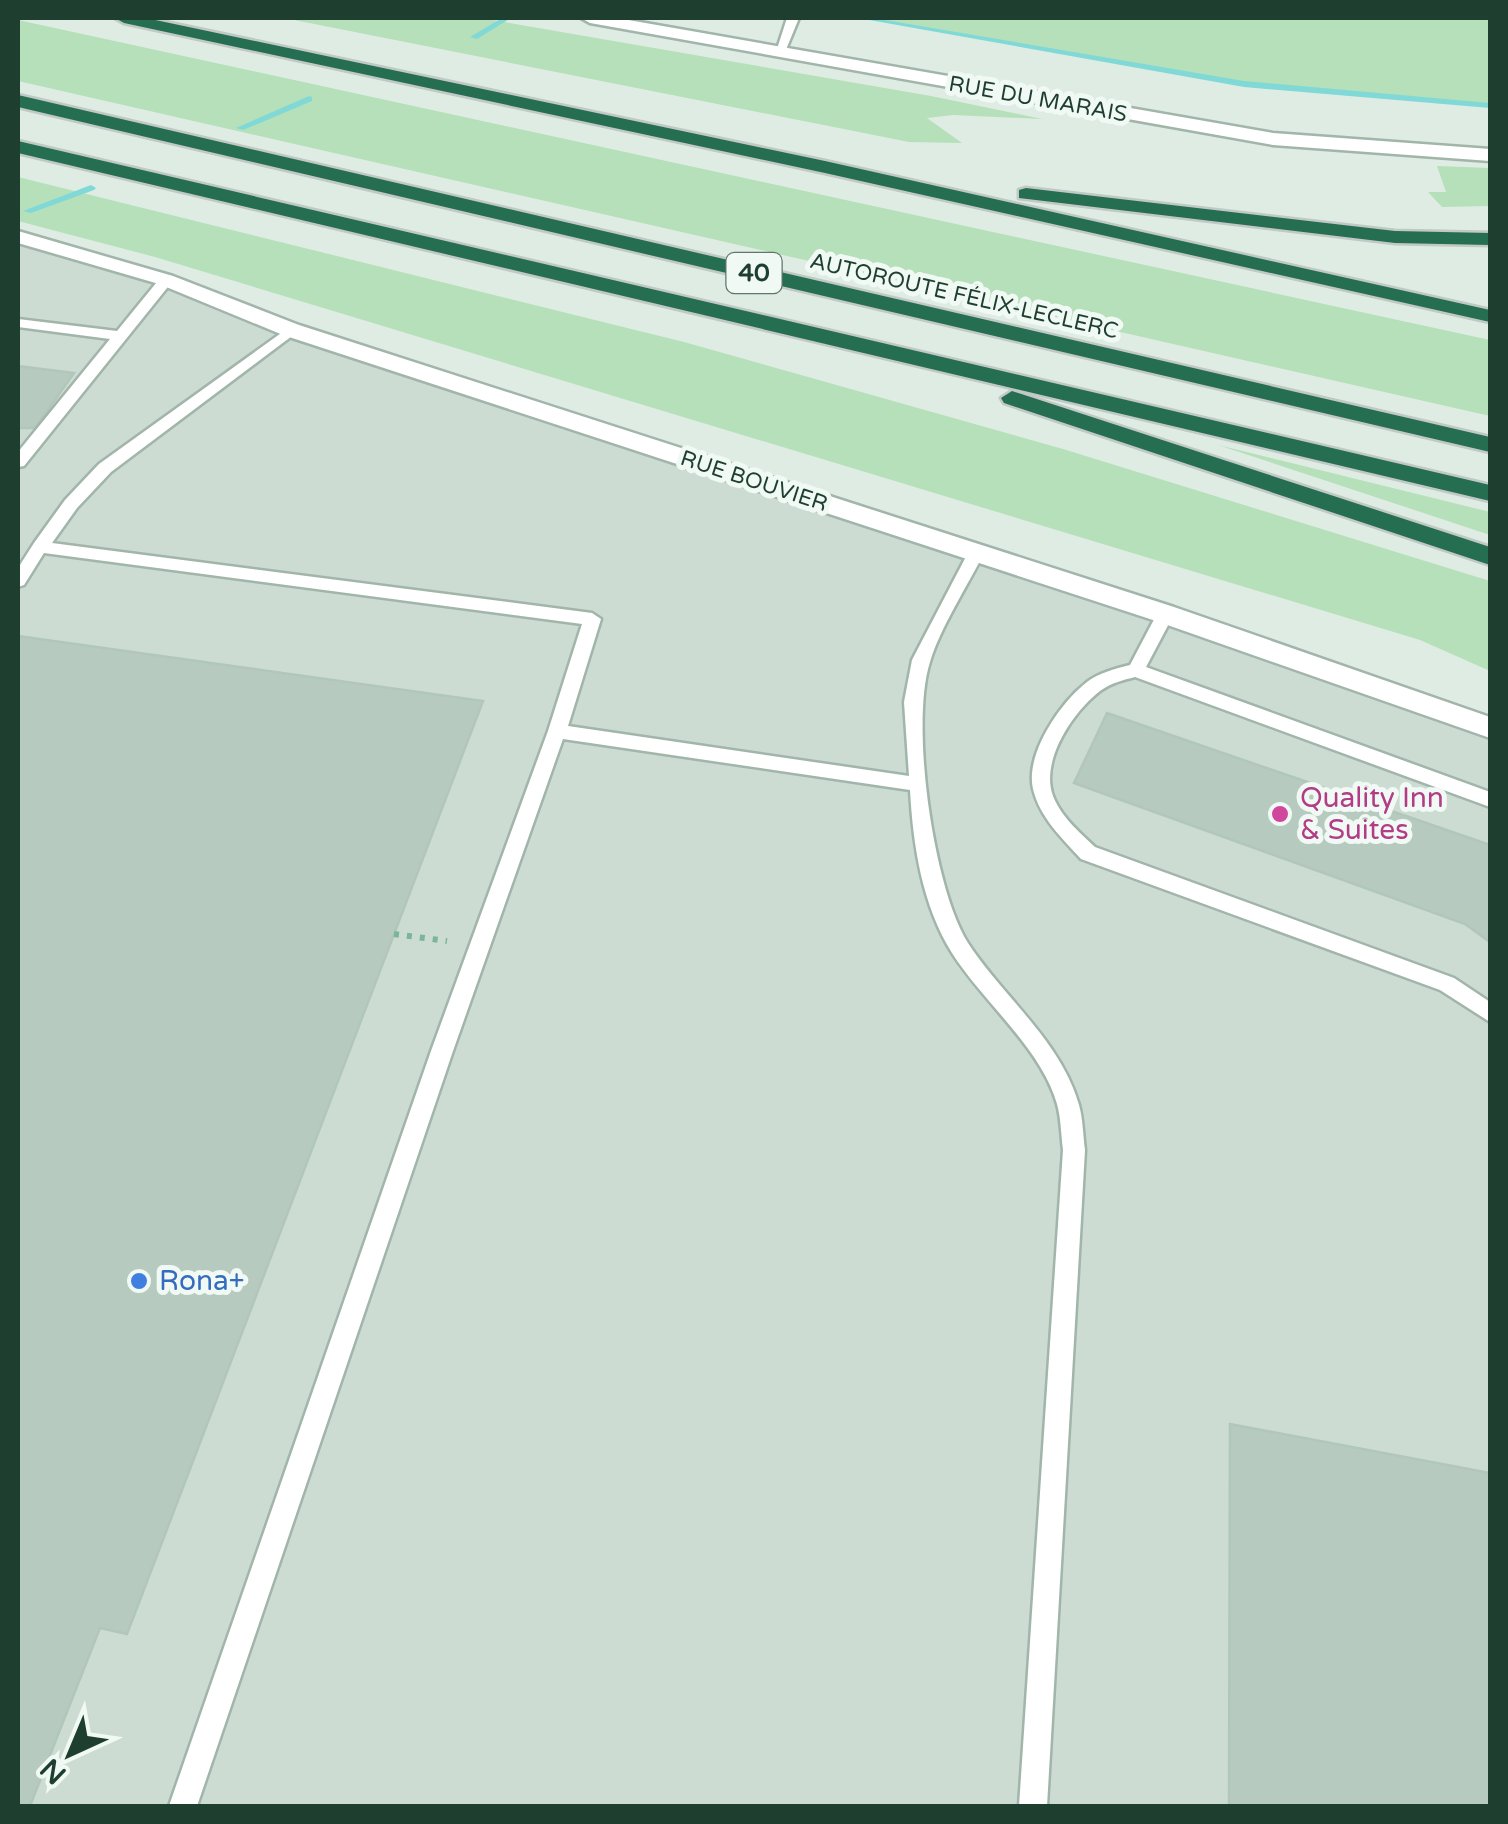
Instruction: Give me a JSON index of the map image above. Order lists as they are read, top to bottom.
{
  "streets": {
    "highway": ["40", "AUTOROUTE FÉLIX-LECLERC"],
    "street": ["RUE DU MARAIS", "RUE BOUVIER"]
  },
  "places": ["Quality Inn & Suites", "Rona+"],
  "north": "bottom left"
}
